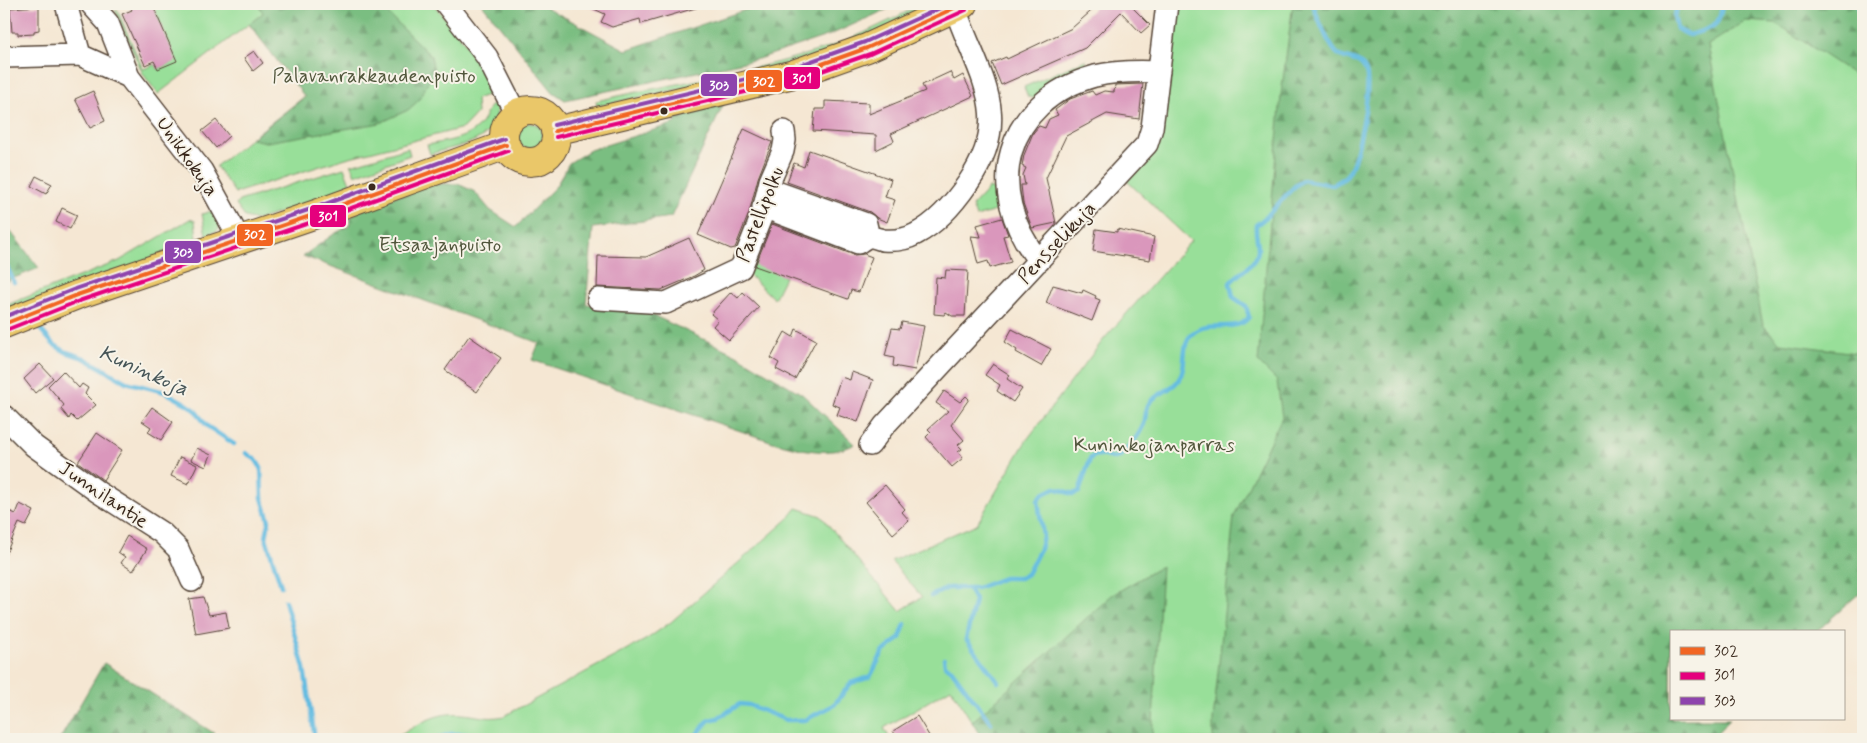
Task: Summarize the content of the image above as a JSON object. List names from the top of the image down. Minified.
{"streets":{"street":["Unikkokuja","Pastellipolku","Pensselikuja","Junnilantie"]},"water":["Kuninkoja"],"parks":["Palavanrakkaudenpuisto","Etsaajanpuisto","Kuninkojanparras"],"lines":["transit line 302","transit line 303","transit line 301"],"legend":["302","301","303"]}
